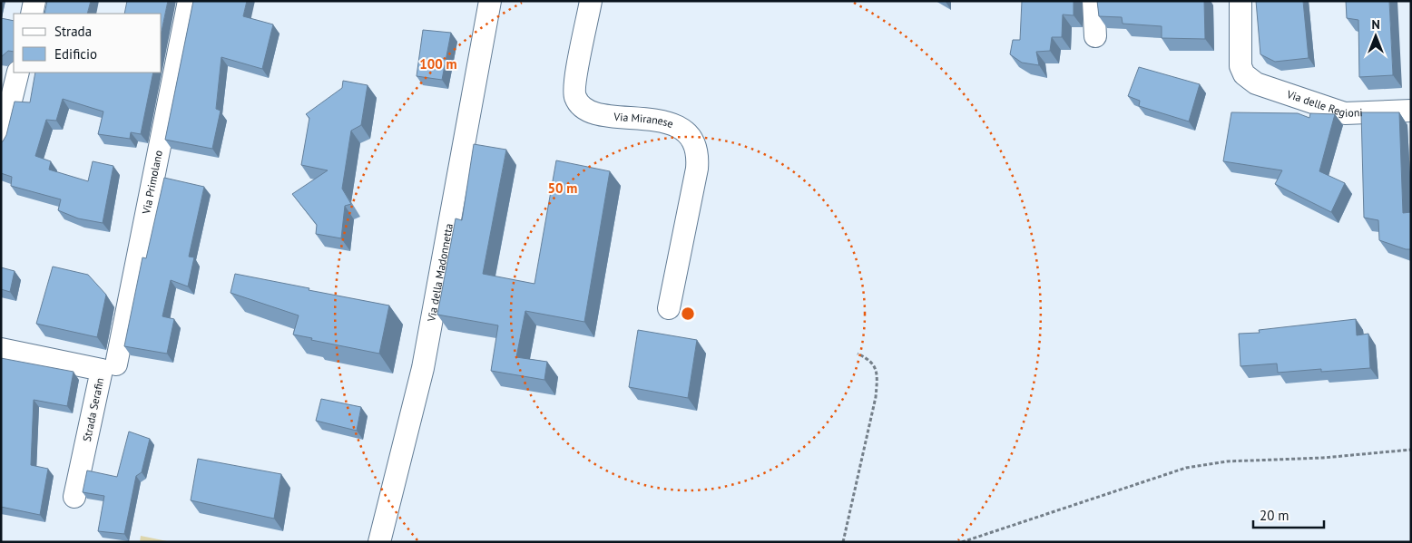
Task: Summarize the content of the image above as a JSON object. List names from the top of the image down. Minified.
{"streets":{"street":["Via delle Regioni","Via Miranese","Via Primolano","Via della Madonnetta","Strada Serafin"]},"legend":["Strada","Edificio"],"scale_bar":"20 m","north":"top","rings":["100 m","50 m"]}
